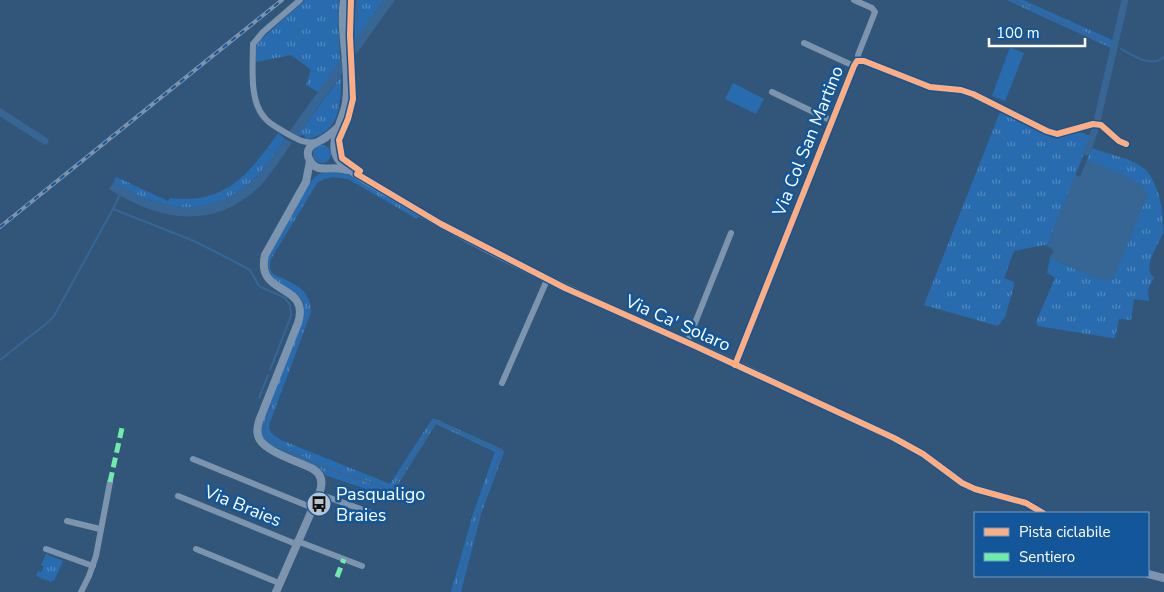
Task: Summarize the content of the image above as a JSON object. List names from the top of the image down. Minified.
{"streets":{"street":["Via Col San Martino","Via Ca' Solaro","Via Braies"]},"crossings":[["Via Col San Martino","Via Ca' Solaro"]],"places":{"bus stop":["Pasqualigo Braies"]},"legend":["Pista ciclabile","Sentiero"],"scale_bar":"100 m"}
